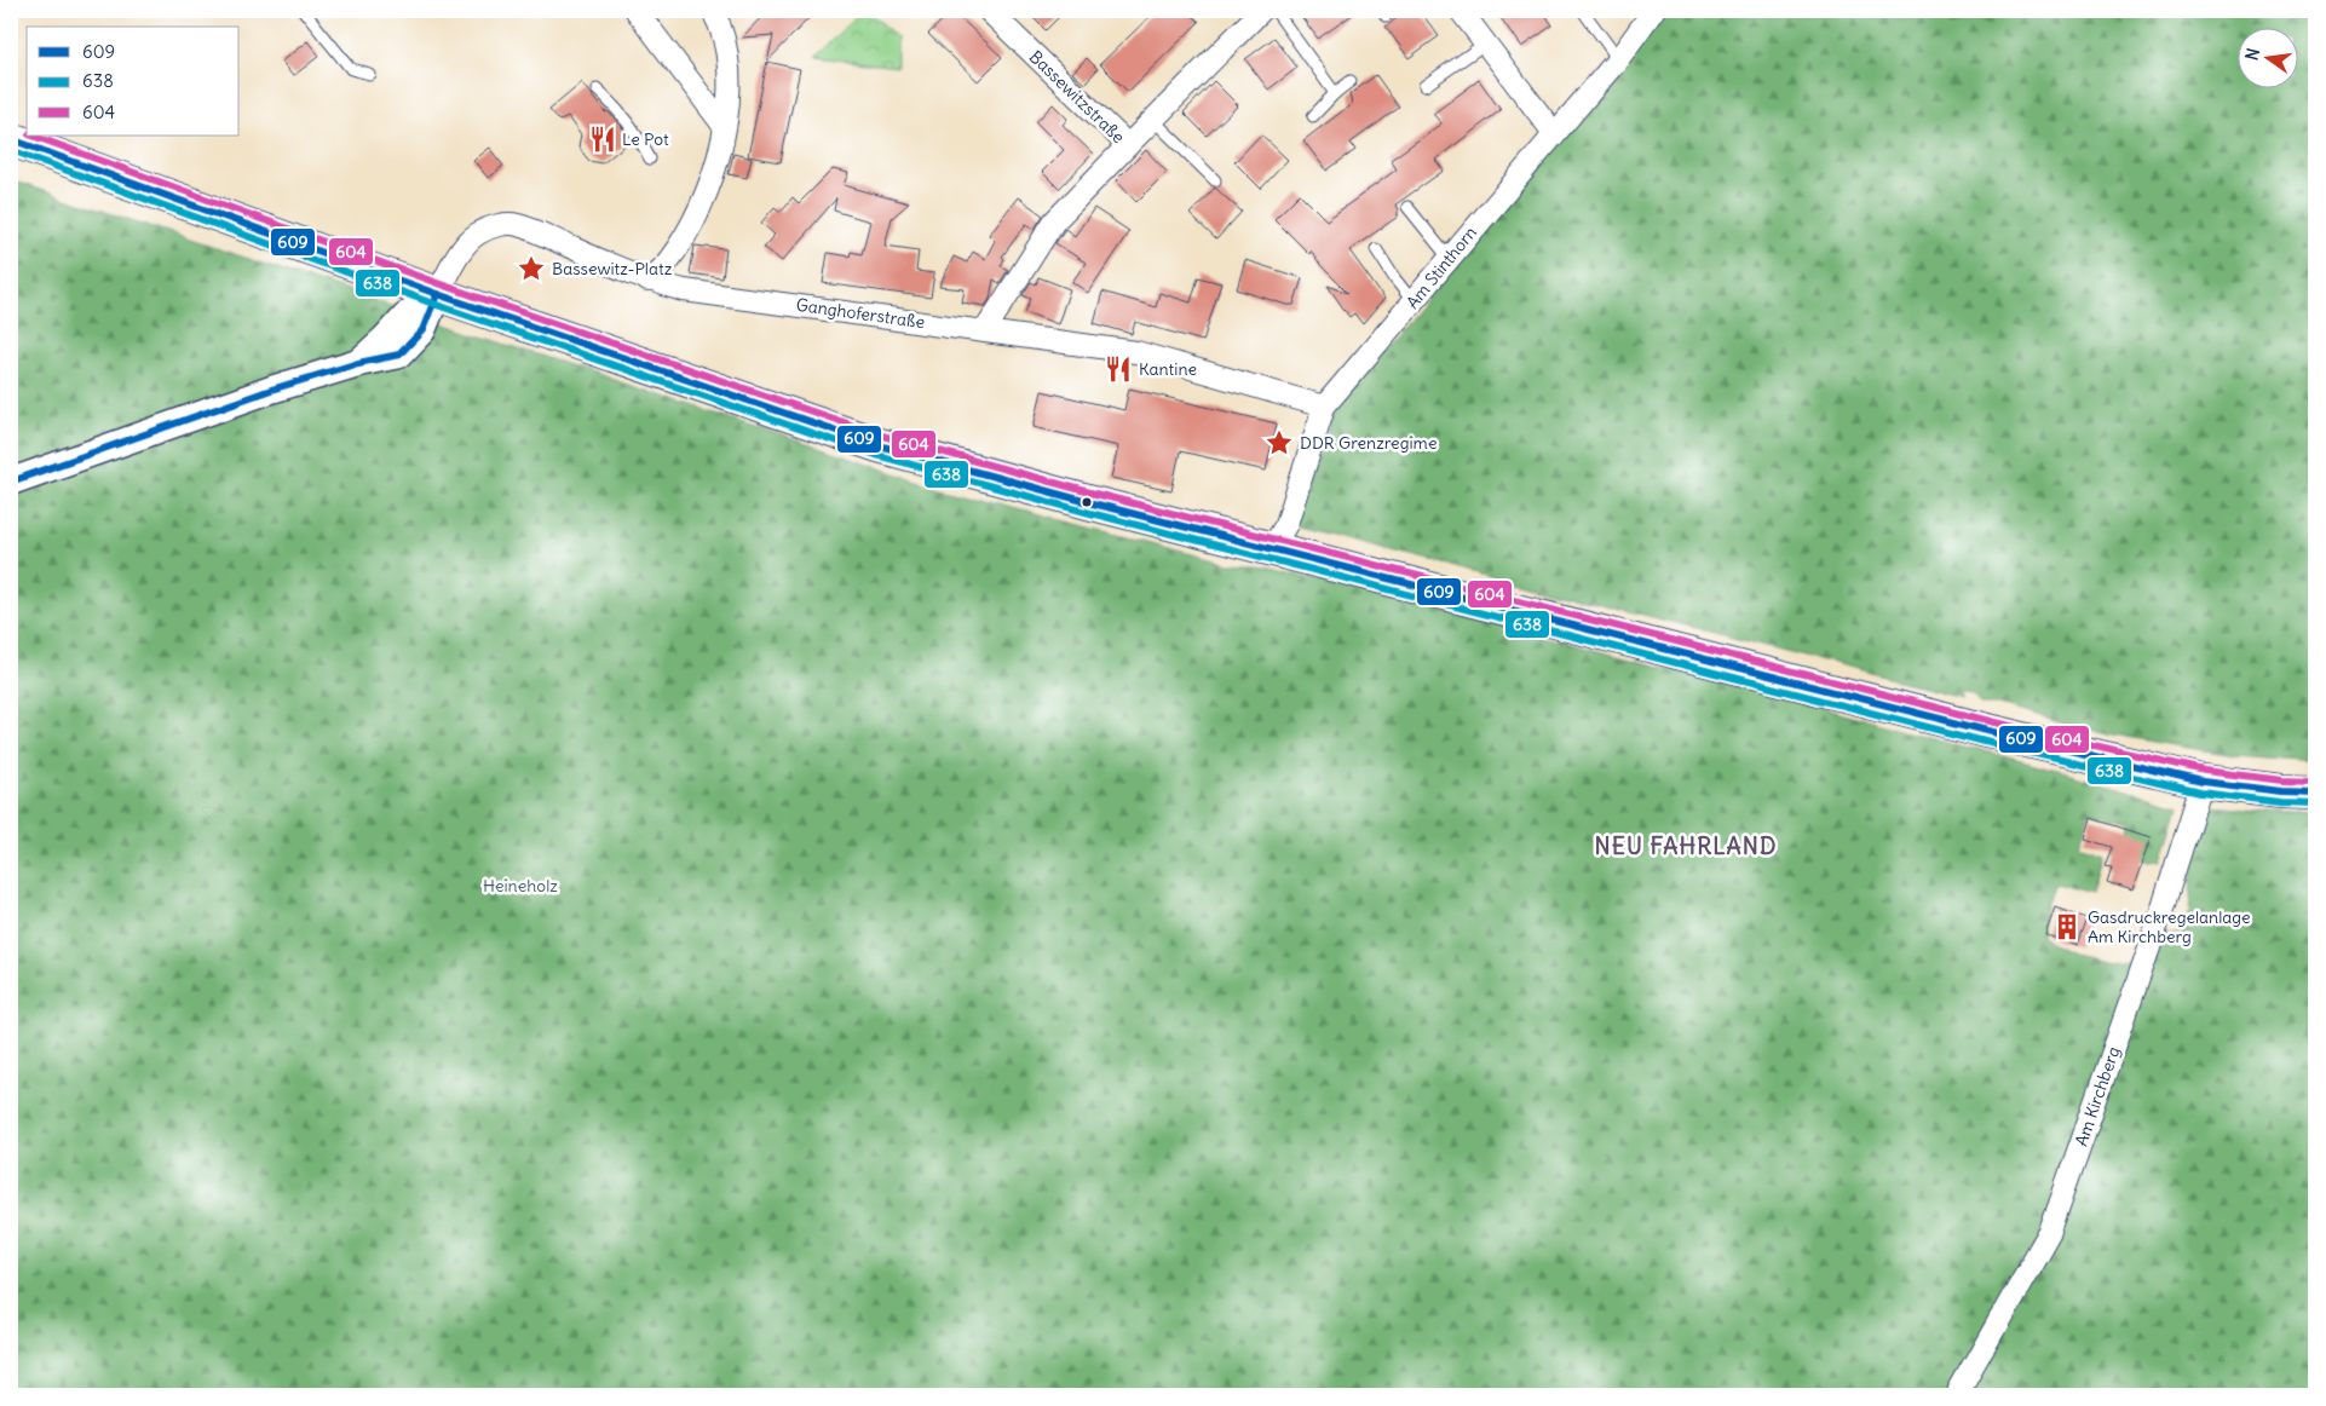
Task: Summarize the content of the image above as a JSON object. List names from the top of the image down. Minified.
{"streets":{"street":["Bassewitzstraße","Am Stinthorn","Ganghoferstraße","Am Kirchberg"]},"crossings":[["Bassewitzstraße","Ganghoferstraße"],["Am Stinthorn","Ganghoferstraße"]],"districts":["NEU FAHRLAND"],"parks":["Heineholz"],"places":{"restaurant":["Le Pot","Kantine"],"place":["Bassewitz-Platz","DDR Grenzregime"],"building":["Gasdruckregelanlage Am Kirchberg"]},"lines":["transit line 604","transit line 609","transit line 638"],"legend":["609","638","604"],"north":"left"}
